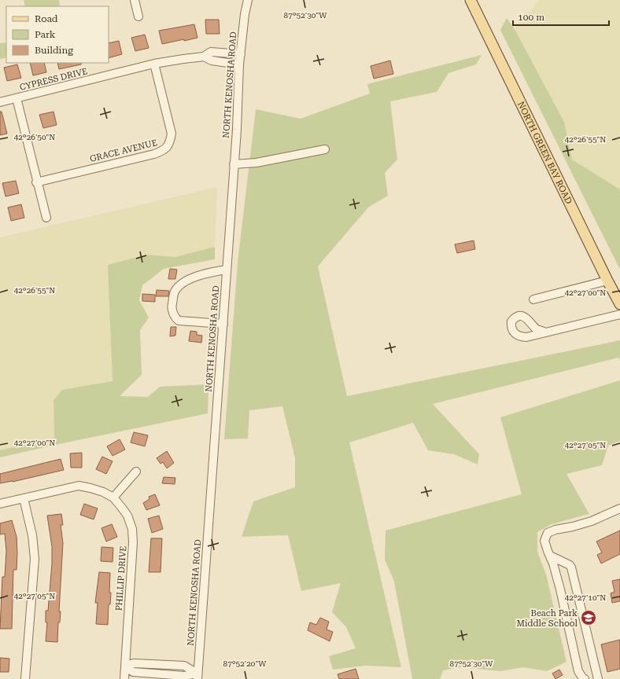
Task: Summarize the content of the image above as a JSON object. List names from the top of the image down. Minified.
{"streets":{"main road":["NORTH GREEN BAY ROAD"],"street":["CYPRESS DRIVE","NORTH KENOSHA ROAD","GRACE AVENUE","PHILLIP DRIVE"]},"crossings":[["CYPRESS DRIVE","NORTH KENOSHA ROAD"],["CYPRESS DRIVE","GRACE AVENUE"]],"places":{"school or university":["Beach Park Middle School"]},"legend":["Road","Park","Building"],"scale_bar":"100 m","coordinates":["87°52'30\"W","42°26'50\"N","42°26'55\"N","42°27'00\"N","42°27'05\"N","42°27'10\"N","87°52'20\"W"]}
